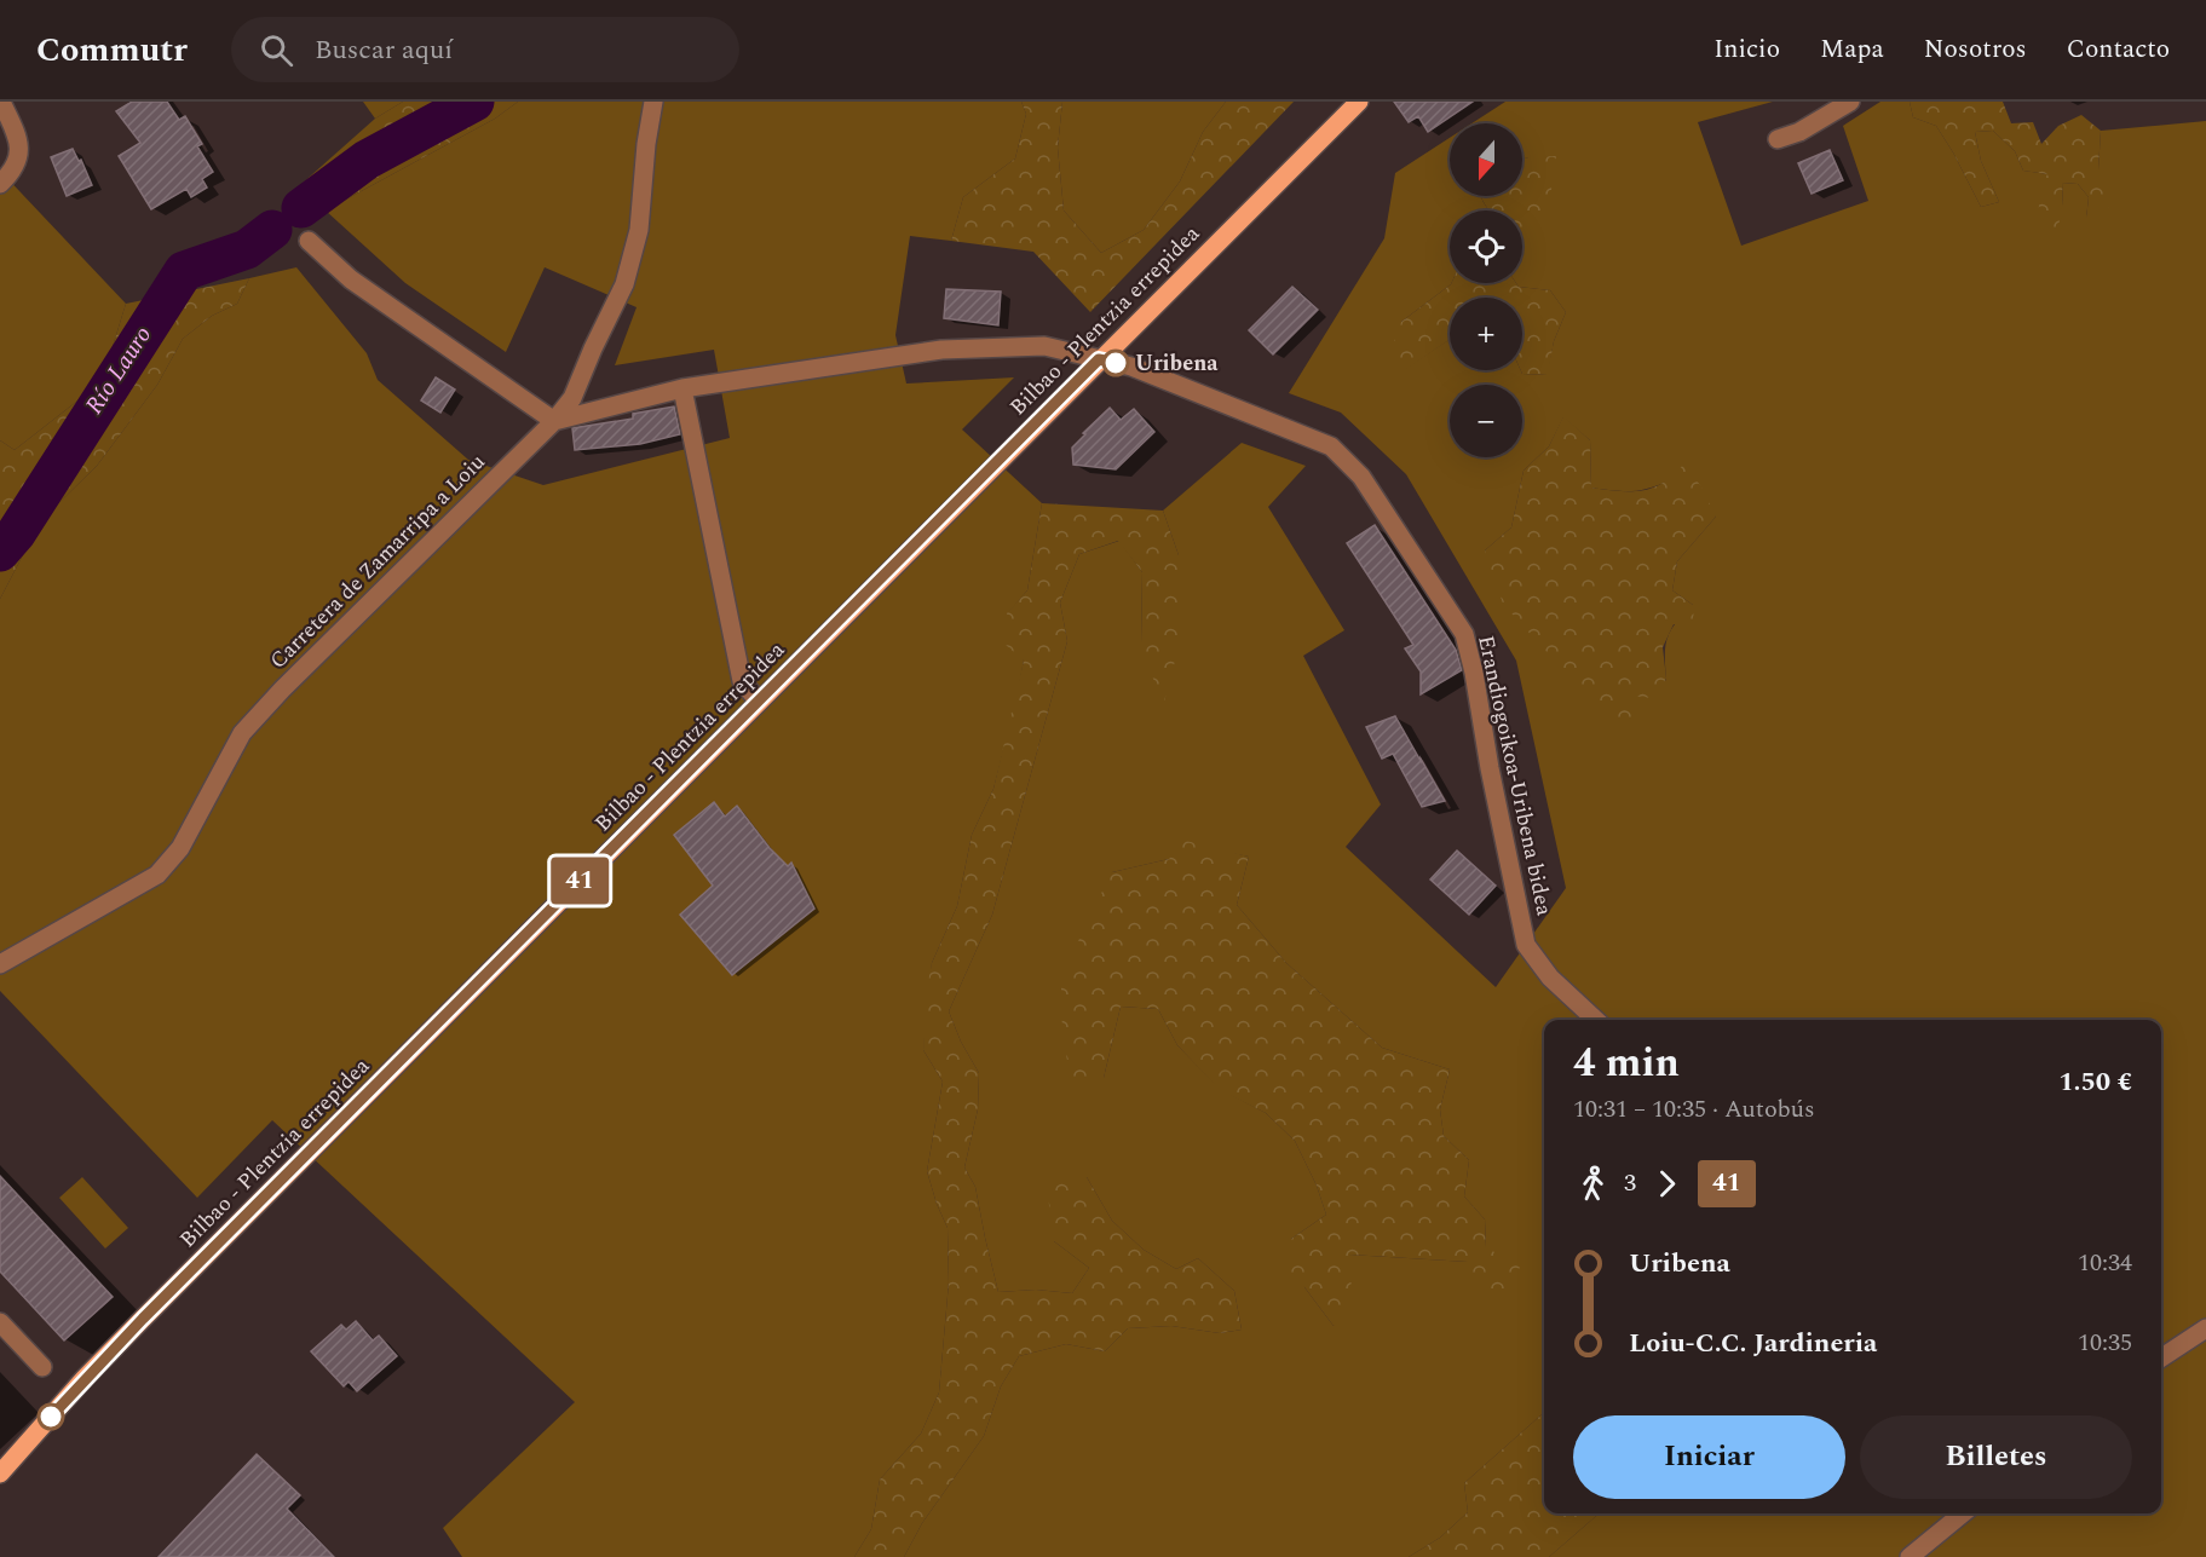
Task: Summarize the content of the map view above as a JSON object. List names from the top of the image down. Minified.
{"streets":{"main road":["Bilbao - Plentzia errepidea"],"street":["Carretera de Zamarripa a Loiu","Erandiogoikoa-Uribena bidea"]},"crossings":[["Bilbao - Plentzia errepidea","Erandiogoikoa-Uribena bidea"],["Carretera de Zamarripa a Loiu","Erandiogoikoa-Uribena bidea"]],"water":["Río Lauro"],"places":["Uribena"],"lines":["bus line 41"],"north":"bottom","page":{"header":"Commutr","search":"Buscar aquí","nav":["Inicio","Mapa","Nosotros","Contacto"],"on_map":"41","map_buttons":["+","−"],"heading":["4 min","10:31 – 10:35 · Autobús","1.50 €"],"legs":["3","41"],"list":[{"name":"Uribena","value":"10:34"},{"name":"Loiu-C.C. Jardineria","value":"10:35"}],"buttons":["Iniciar","Billetes"]}}
